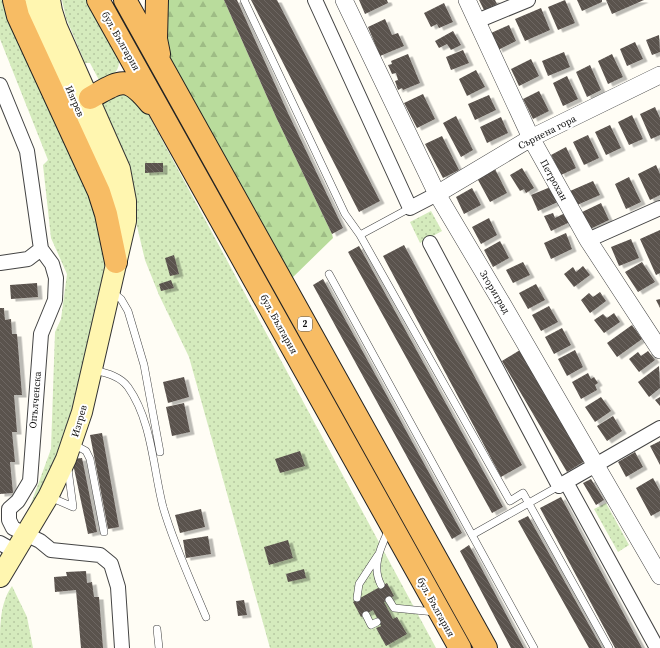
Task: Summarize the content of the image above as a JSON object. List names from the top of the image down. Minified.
{"streets":{"highway":["бул. България","2"],"main road":["Изгрев"],"street":["Сърнена гора","Петрохан","Згориград","Опълченска"]},"crossings":[["Изгрев","Опълченска"],["Сърнена гора","Петрохан"],["Сърнена гора","Згориград"]]}
